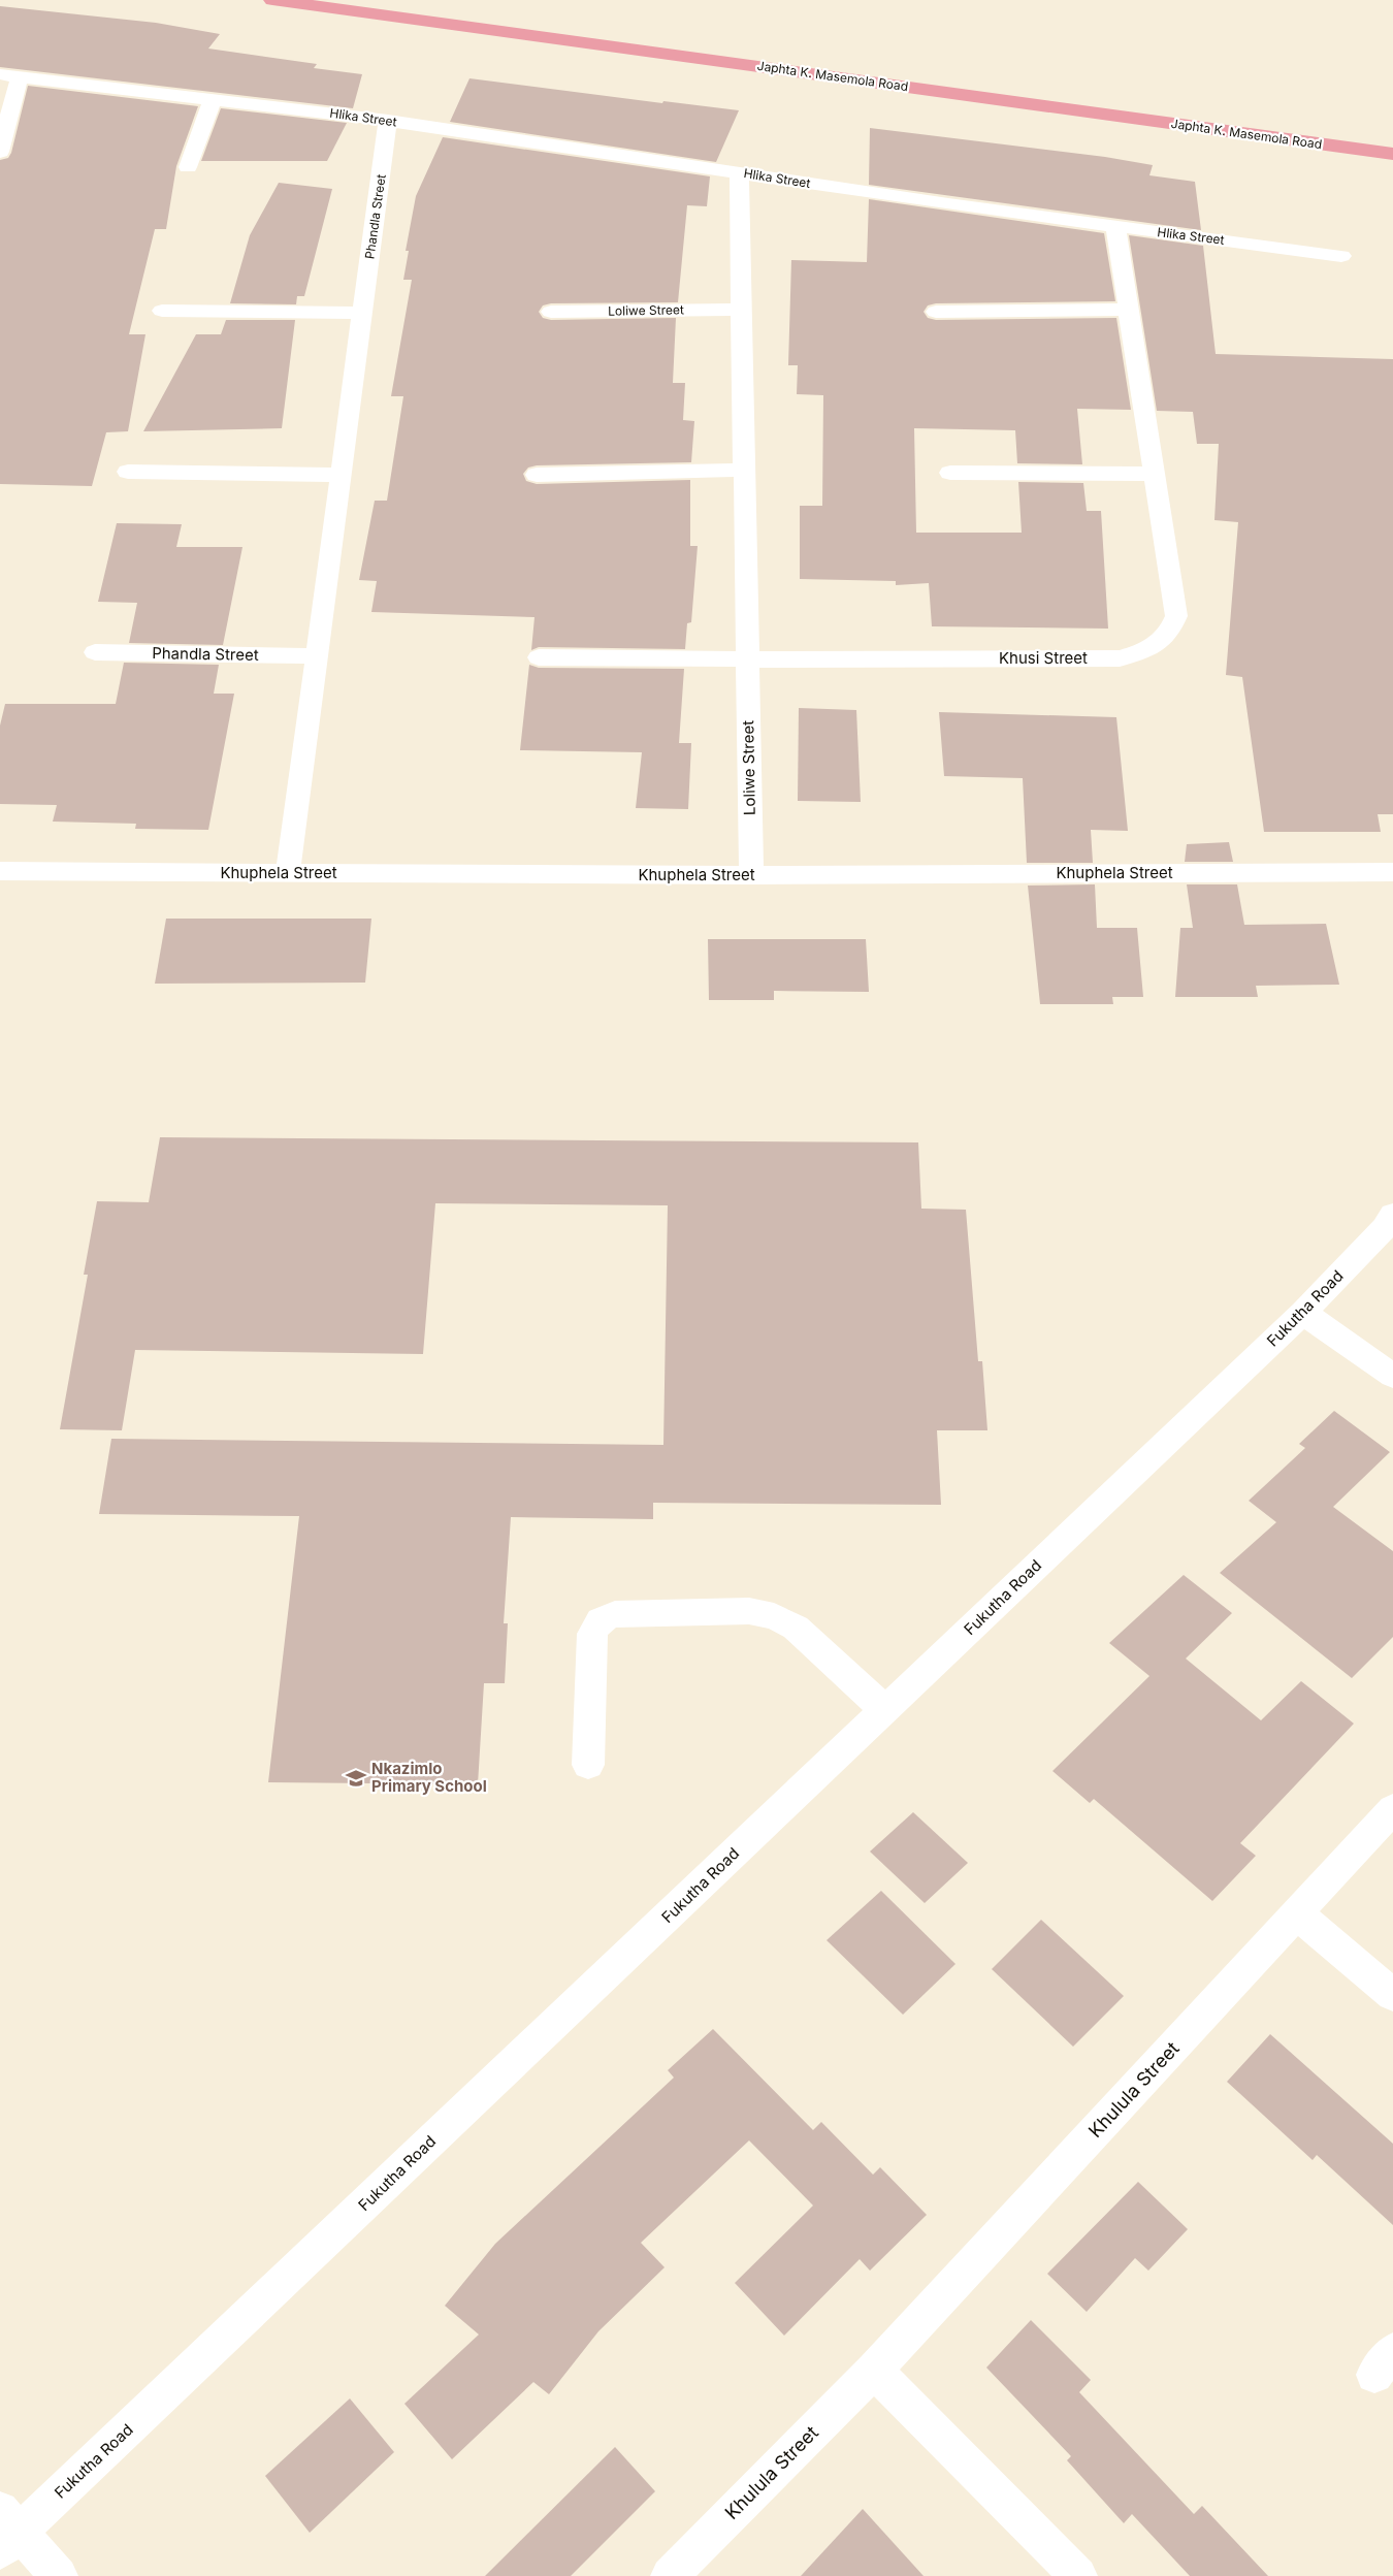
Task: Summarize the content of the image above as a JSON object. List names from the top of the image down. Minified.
{"streets":{"main road":["Japhta K. Masemola Road"],"street":["Hlika Street","Phandla Street","Loliwe Street","Khusi Street","Khuphela Street","Fukutha Road","Khulula Street"]},"crossings":[["Hlika Street","Phandla Street"],["Hlika Street","Loliwe Street"],["Hlika Street","Khusi Street"],["Phandla Street","Khuphela Street"],["Loliwe Street","Khusi Street"],["Loliwe Street","Khuphela Street"]],"places":{"school or university":["Nkazimlo Primary School"]}}
